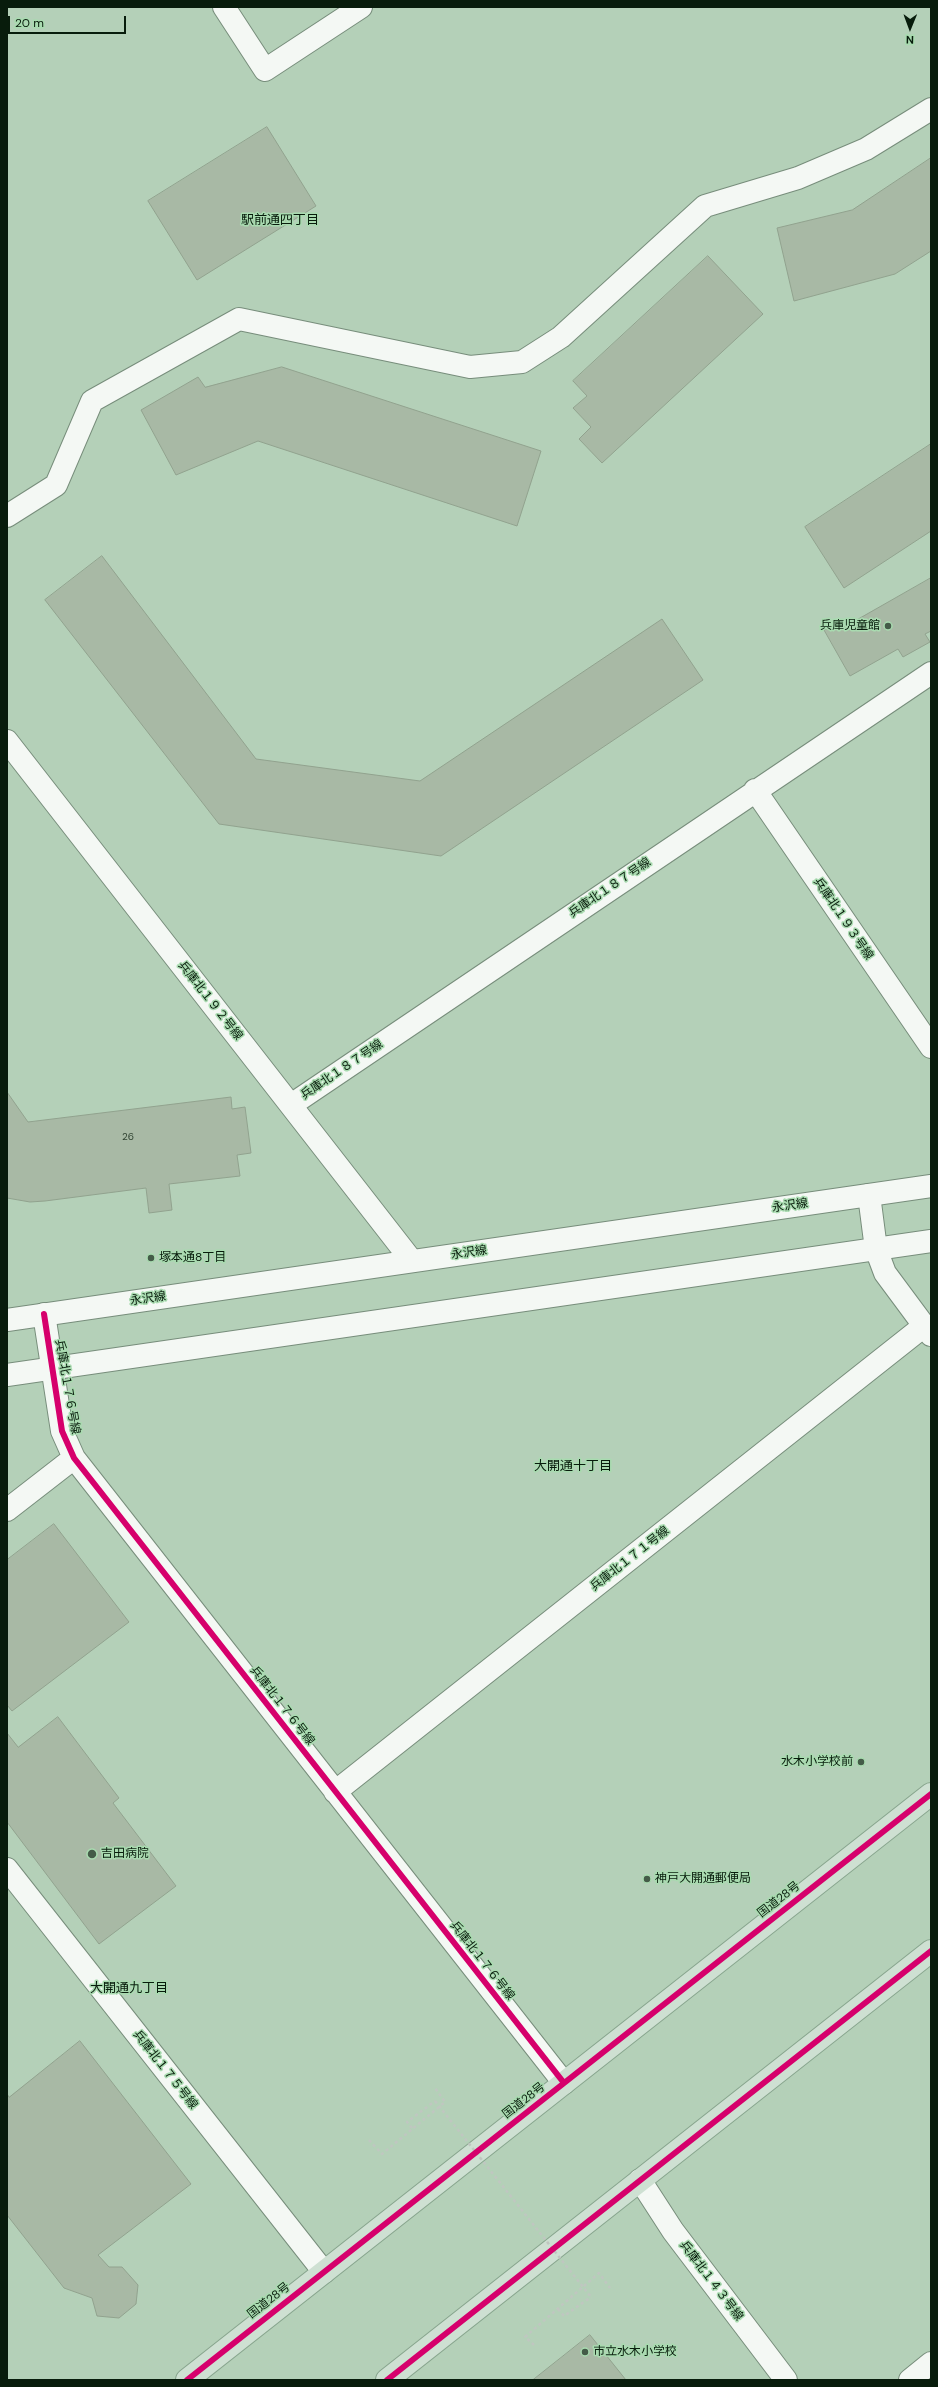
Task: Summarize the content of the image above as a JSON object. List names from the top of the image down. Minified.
{"streets":{"highway":["国道28号"],"street":["兵庫北１８７号線","兵庫北１９３号線","兵庫北１９２号線","永沢線","兵庫北１７６号線","兵庫北１７１号線","兵庫北１７５号線","兵庫北１４３号線"]},"crossings":[["兵庫北１８７号線","兵庫北１９３号線"],["兵庫北１８７号線","兵庫北１９２号線"],["兵庫北１９２号線","永沢線"],["永沢線","兵庫北１７６号線"],["兵庫北１７６号線","兵庫北１７１号線"],["兵庫北１７６号線","国道28号"],["国道28号","兵庫北１７５号線"]],"districts":["駅前通四丁目","大開通十丁目","大開通九丁目"],"places":["兵庫児童館","塚本通8丁目","水木小学校前","吉田病院","神戸大開通郵便局","市立水木小学校"],"house_numbers":["26"],"scale_bar":"20 m","north":"bottom"}
